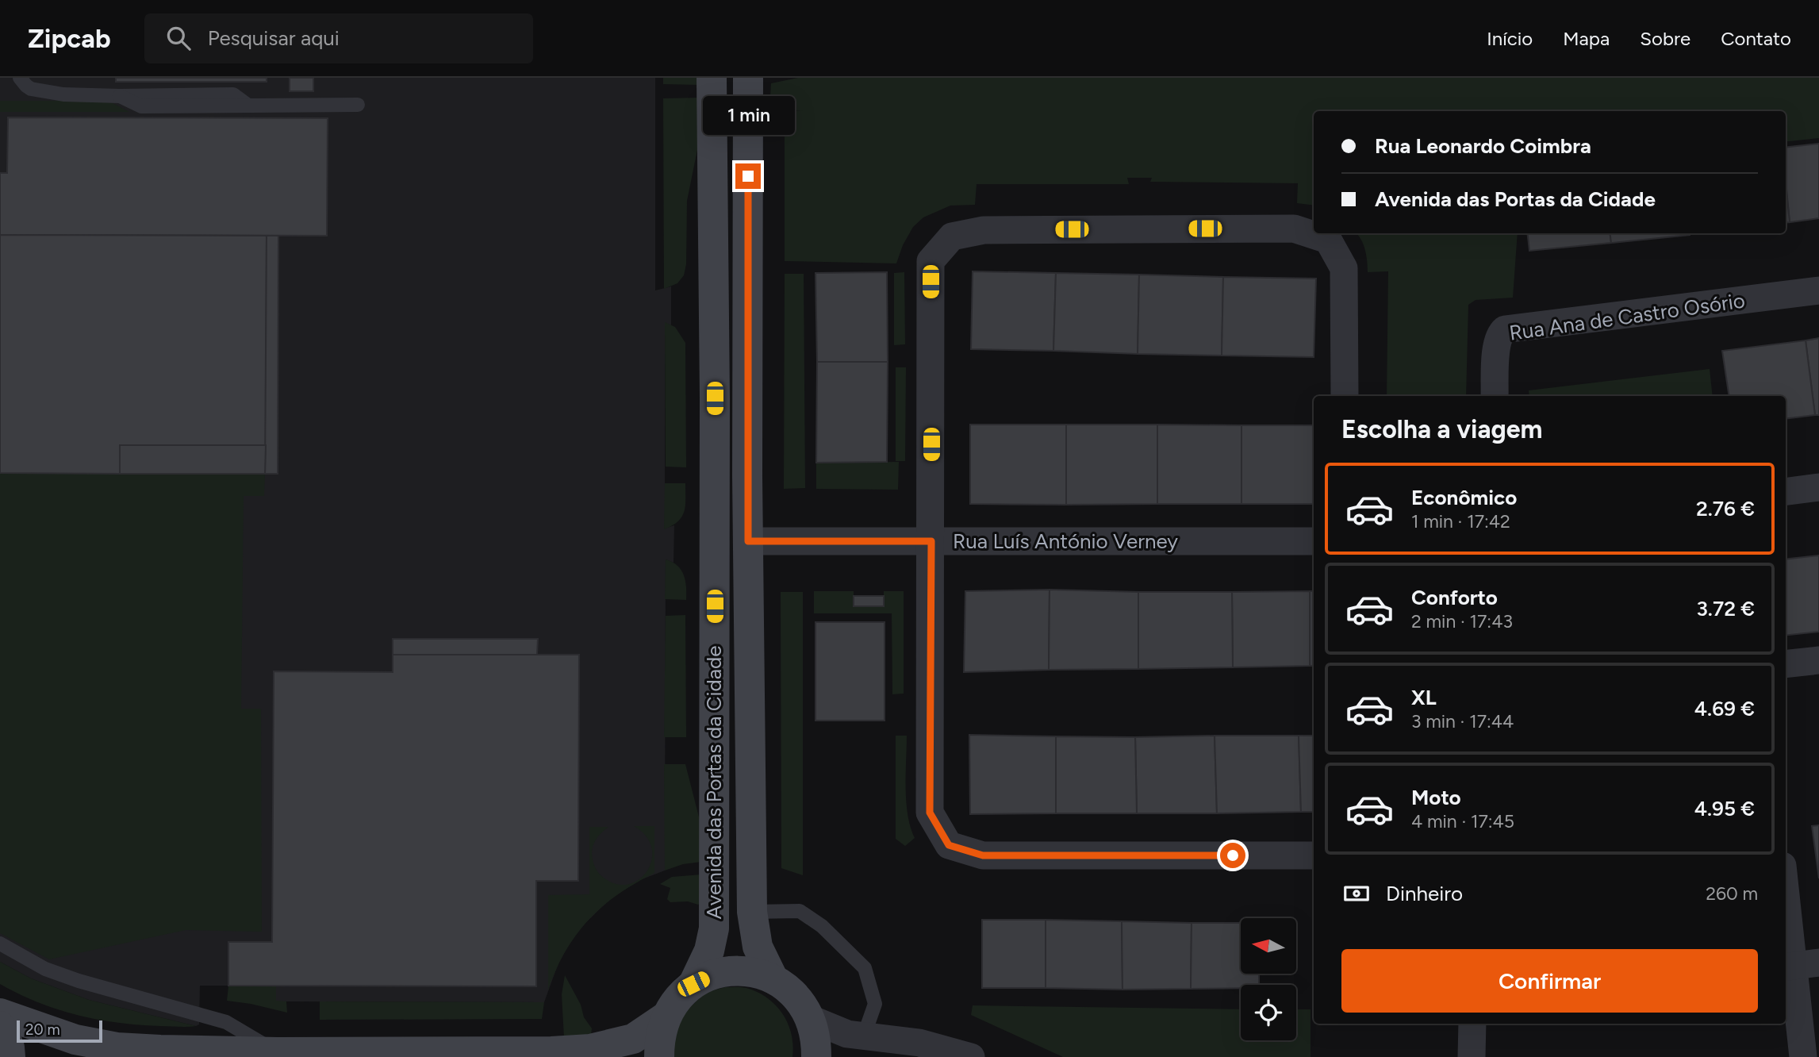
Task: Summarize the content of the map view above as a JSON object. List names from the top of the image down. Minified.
{"streets":{"street":["Rua Ana de Castro Osório","Rua Luís António Verney","Avenida das Portas da Cidade"]},"crossings":[["Rua Luís António Verney","Avenida das Portas da Cidade"]],"scale_bar":"20 m","north":"left","page":{"header":"Zipcab","search":"Pesquisar aqui","nav":["Início","Mapa","Sobre","Contato"],"bubble":"1 min","banner":["Rua Leonardo Coimbra","Avenida das Portas da Cidade"],"heading":"Escolha a viagem","list":[{"name":"Econômico","note":"1 min · 17:42","value":"2.76 €"},{"name":"Conforto","note":"2 min · 17:43","value":"3.72 €"},{"name":"XL","note":"3 min · 17:44","value":"4.69 €"},{"name":"Moto","note":"4 min · 17:45","value":"4.95 €"}],"pay":["Dinheiro","260 m"],"buttons":"Confirmar","scale":"20 m"}}
